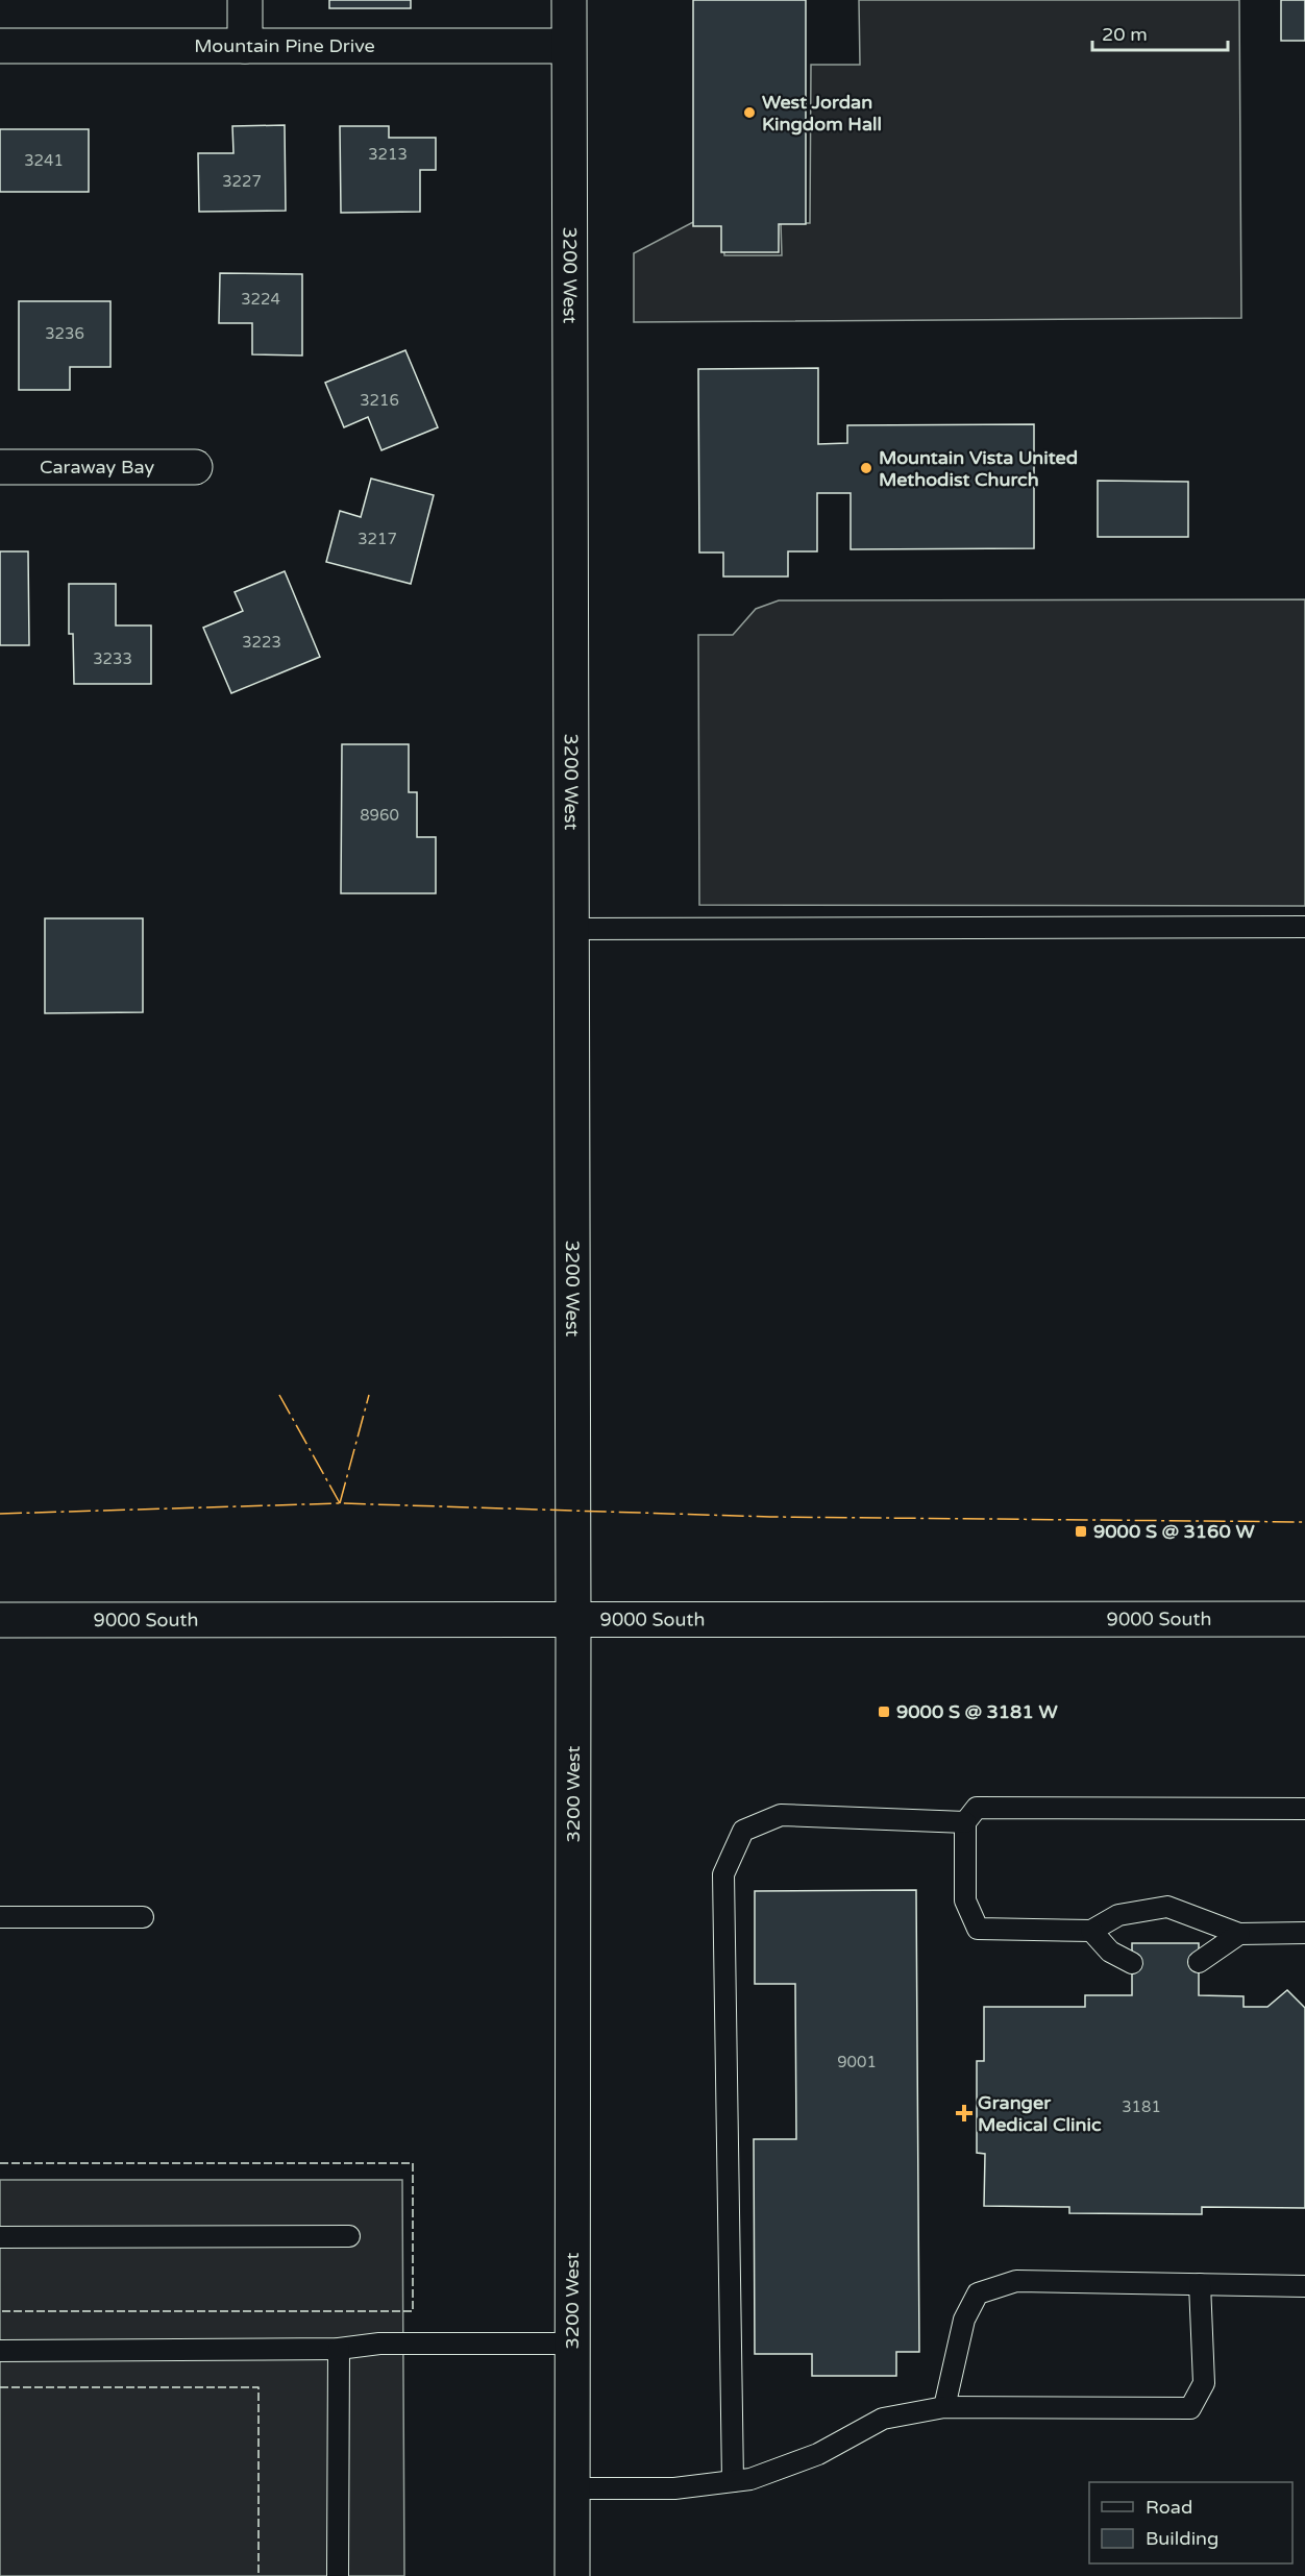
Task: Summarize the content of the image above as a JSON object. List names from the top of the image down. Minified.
{"streets":{"street":["Mountain Pine Drive","3200 West","Caraway Bay","9000 South"]},"crossings":[["Mountain Pine Drive","3200 West"],["3200 West","9000 South"]],"places":{"other":["West Jordan Kingdom Hall","Mountain Vista United Methodist Church"],"transit":["9000 S @ 3160 W","9000 S @ 3181 W"],"health":["Granger Medical Clinic"]},"house_numbers":["3213","3241","3227","3224","3236","3216","3217","3223","3233","8960","9001","3181"],"legend":["Road","Building"],"scale_bar":"20 m"}
